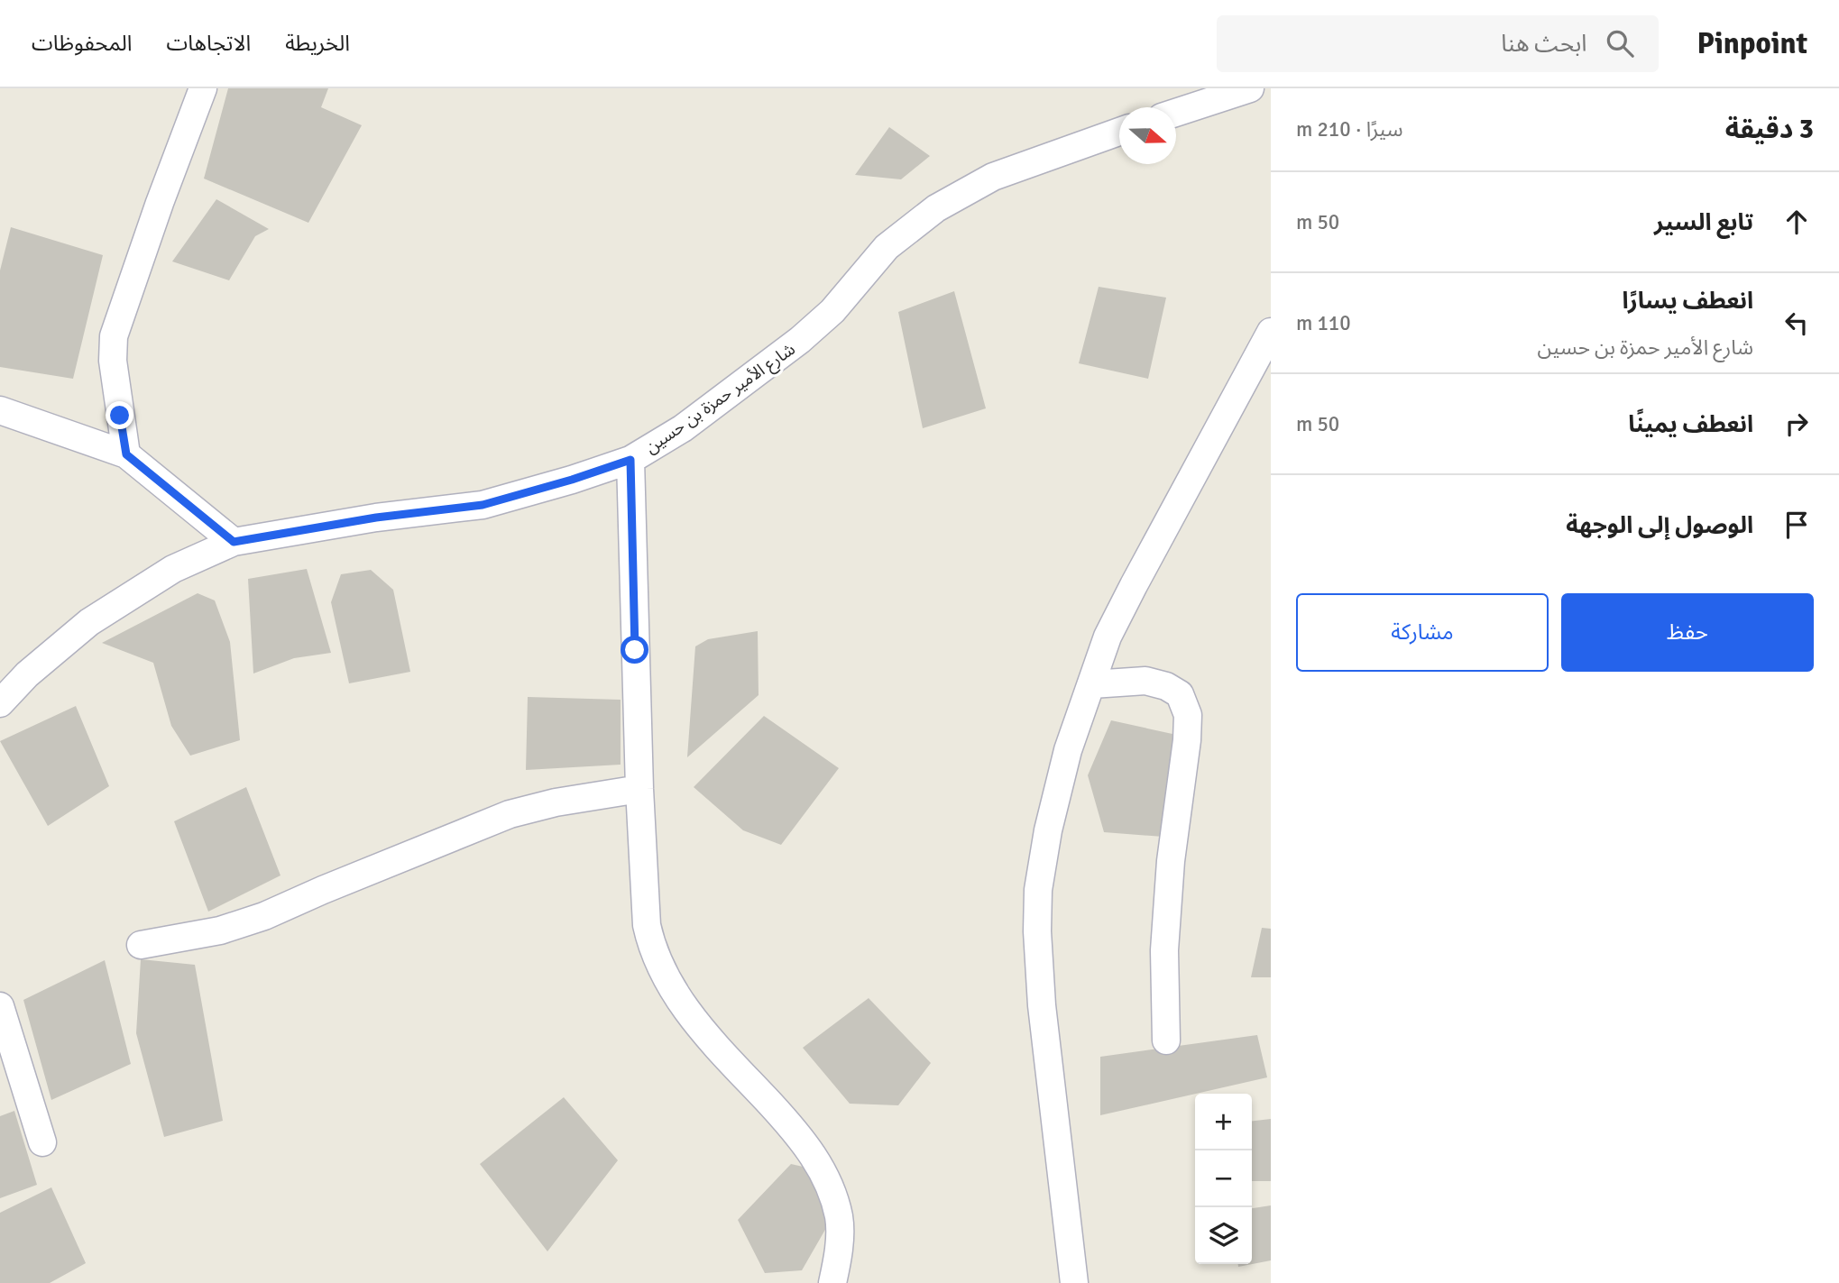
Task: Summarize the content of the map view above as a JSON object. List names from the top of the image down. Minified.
{"streets":{"street":["شارع الأمير حمزة بن حسين"]},"north":"right","page":{"header":"Pinpoint","search":"ابحث هنا","nav":["الخريطة","الاتجاهات","المحفوظات"],"heading":["3 دقيقة","سيرًا · 210 m"],"list":[["تابع السير","50 m"],["انعطف يسارًا","شارع الأمير حمزة بن حسين","110 m"],["انعطف يمينًا","50 m"],"الوصول إلى الوجهة"],"buttons":["حفظ","مشاركة"],"map_buttons":["+","−"]}}
